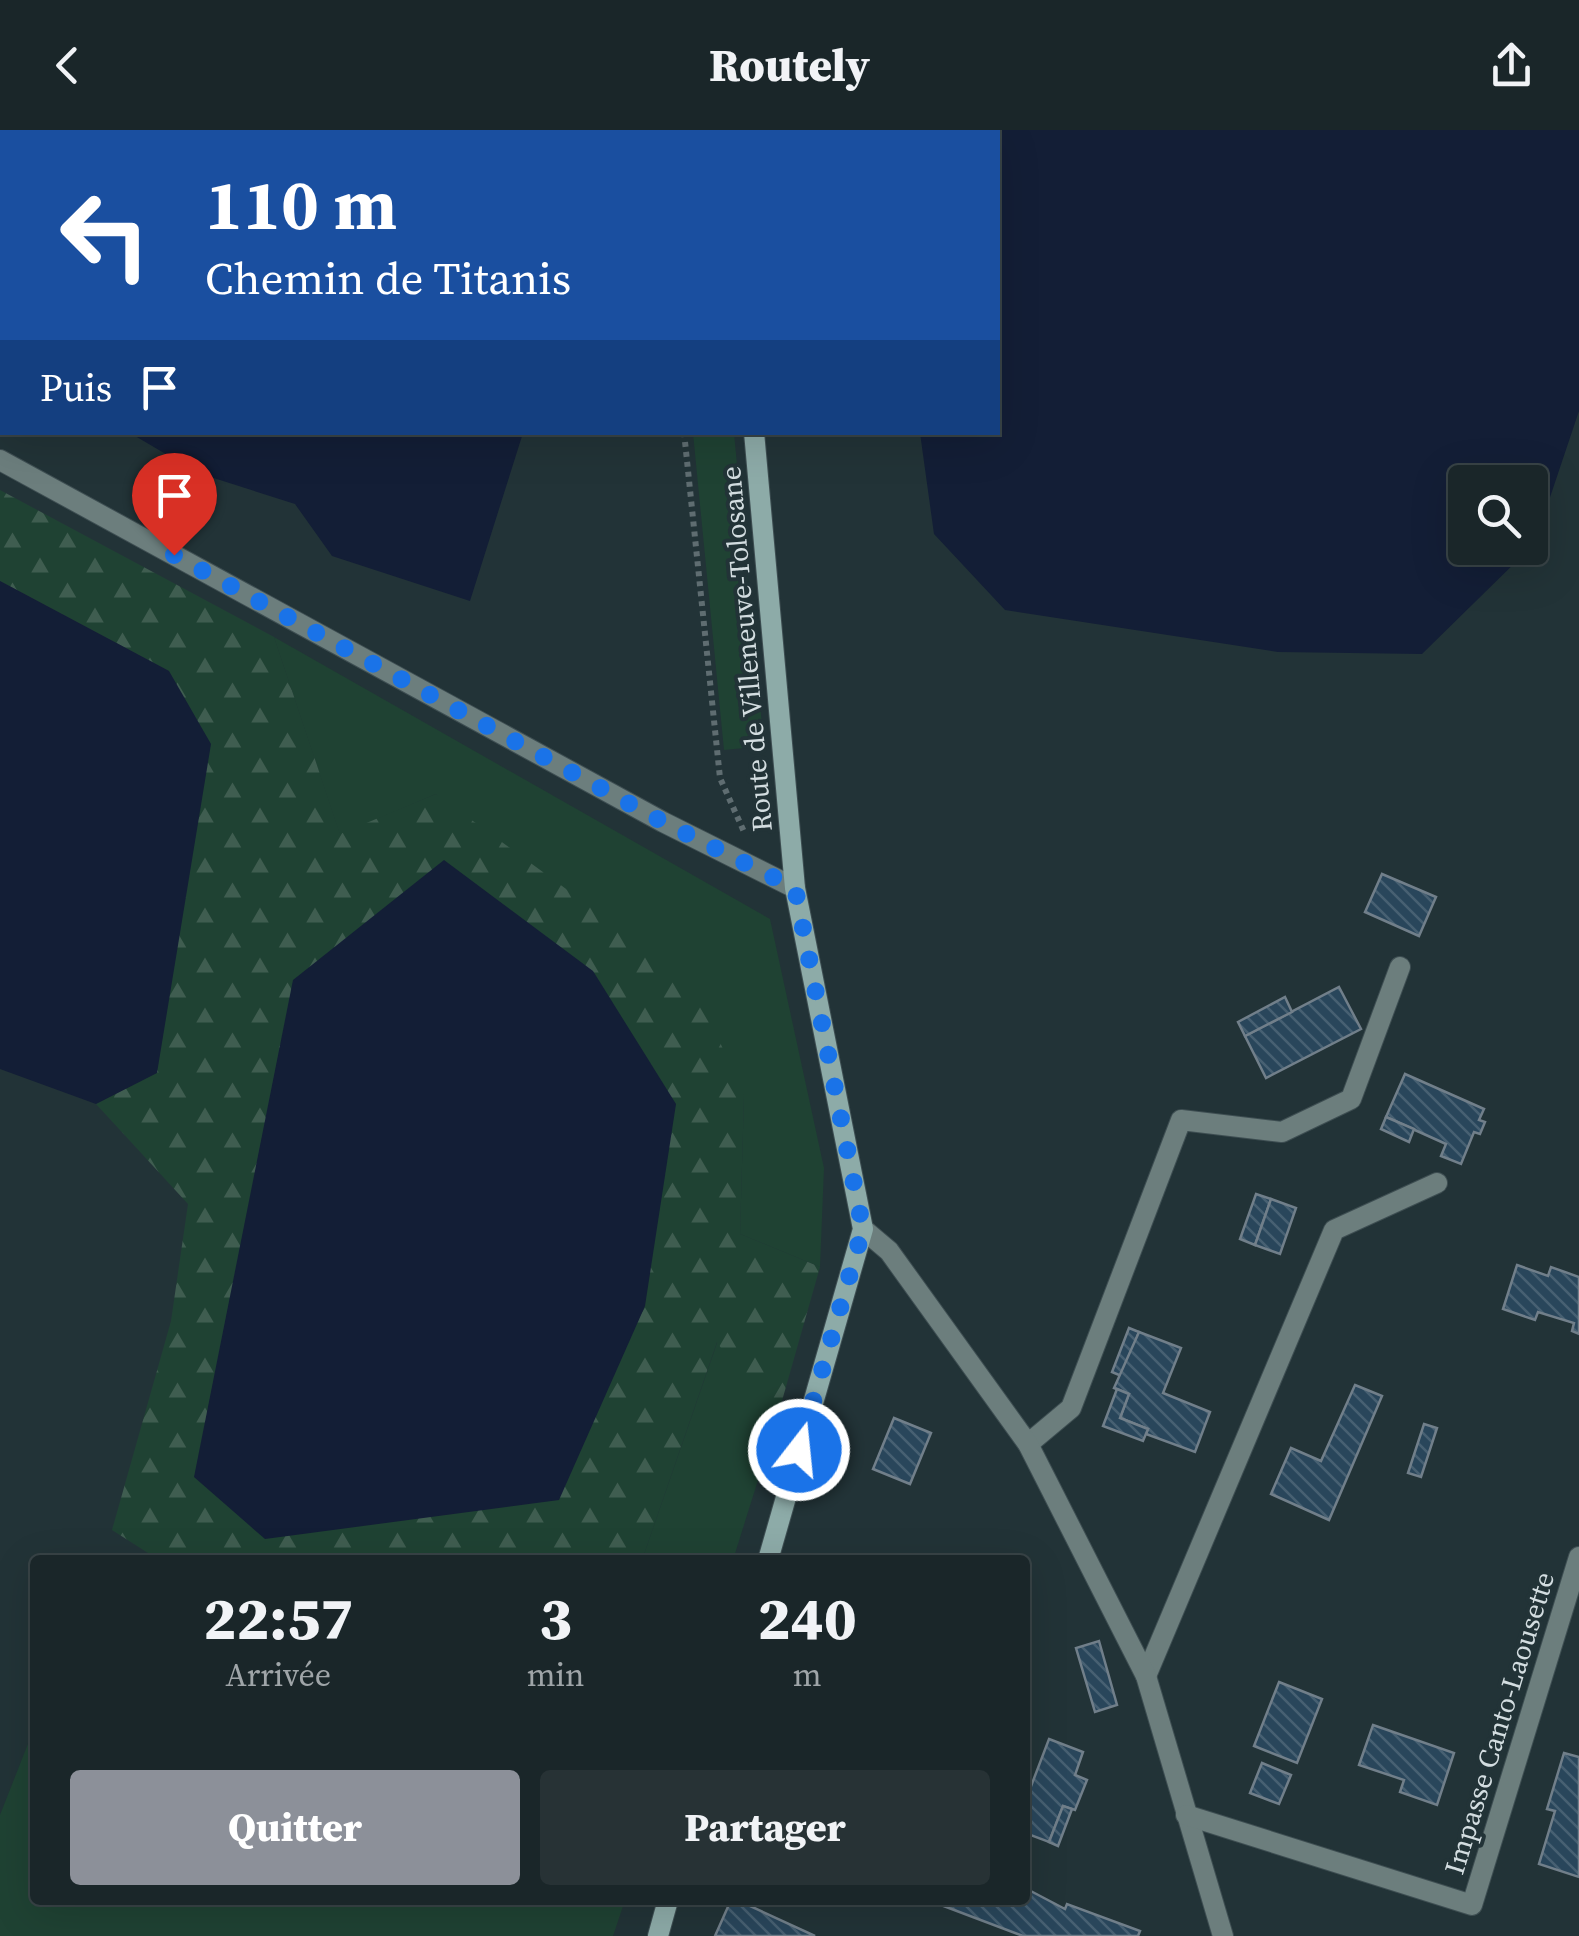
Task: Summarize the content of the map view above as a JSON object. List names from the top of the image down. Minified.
{"streets":{"street":["Route de Villeneuve-Tolosane","Impasse Canto-Laousette"]},"page":{"header":"Routely","turn":["110 m","Chemin de Titanis"],"then":"Puis","eta":["22:57","Arrivée","3","min","240","m"],"buttons":["Quitter","Partager"]}}
